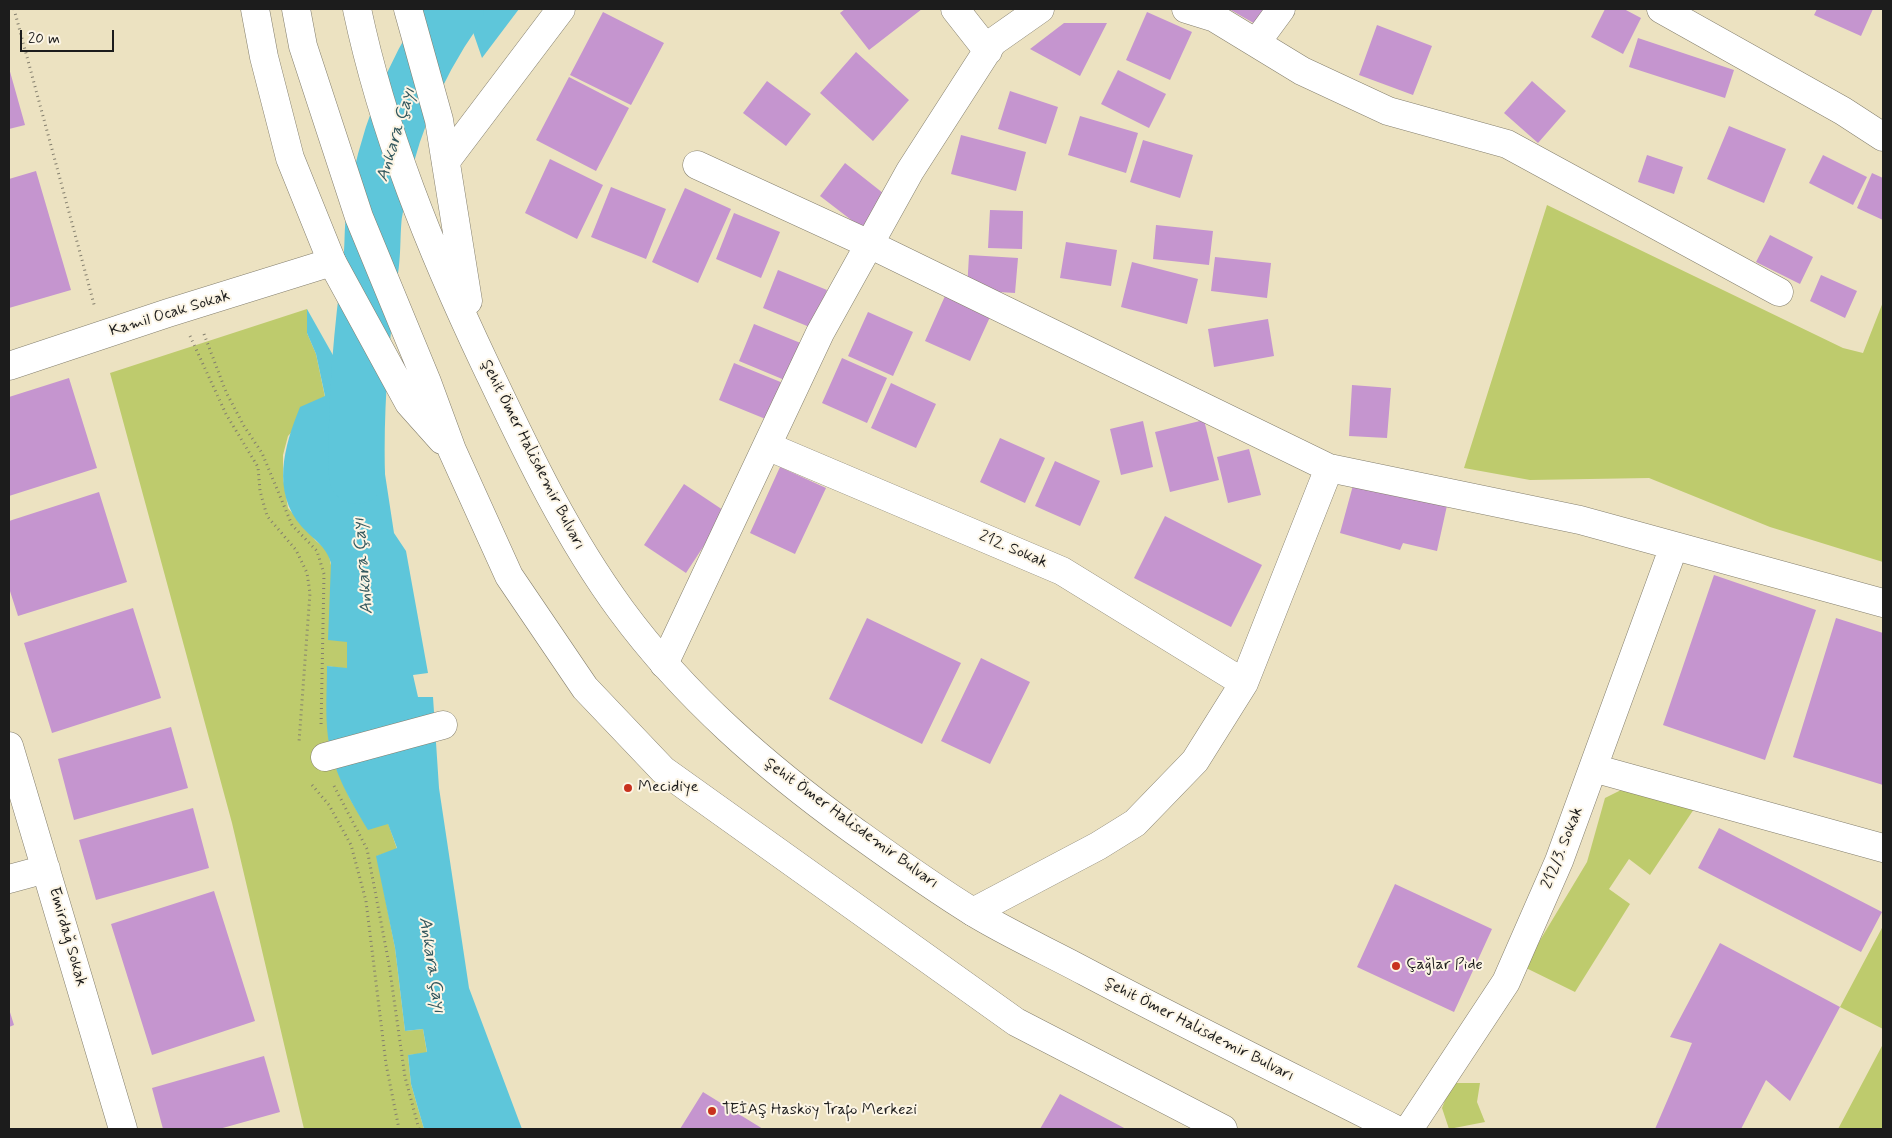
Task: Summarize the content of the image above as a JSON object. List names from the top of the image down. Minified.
{"streets":{"main road":["Kamil Ocak Sokak","Şehit Ömer Halisdemir Bulvarı","212. Sokak","212/3. Sokak","Emirdağ Sokak"]},"water":["Ankara Çayı"],"places":["Mecidiye","Çağlar Pide","TEİAŞ Hasköy Trafo Merkezi"],"scale_bar":"20 m"}
